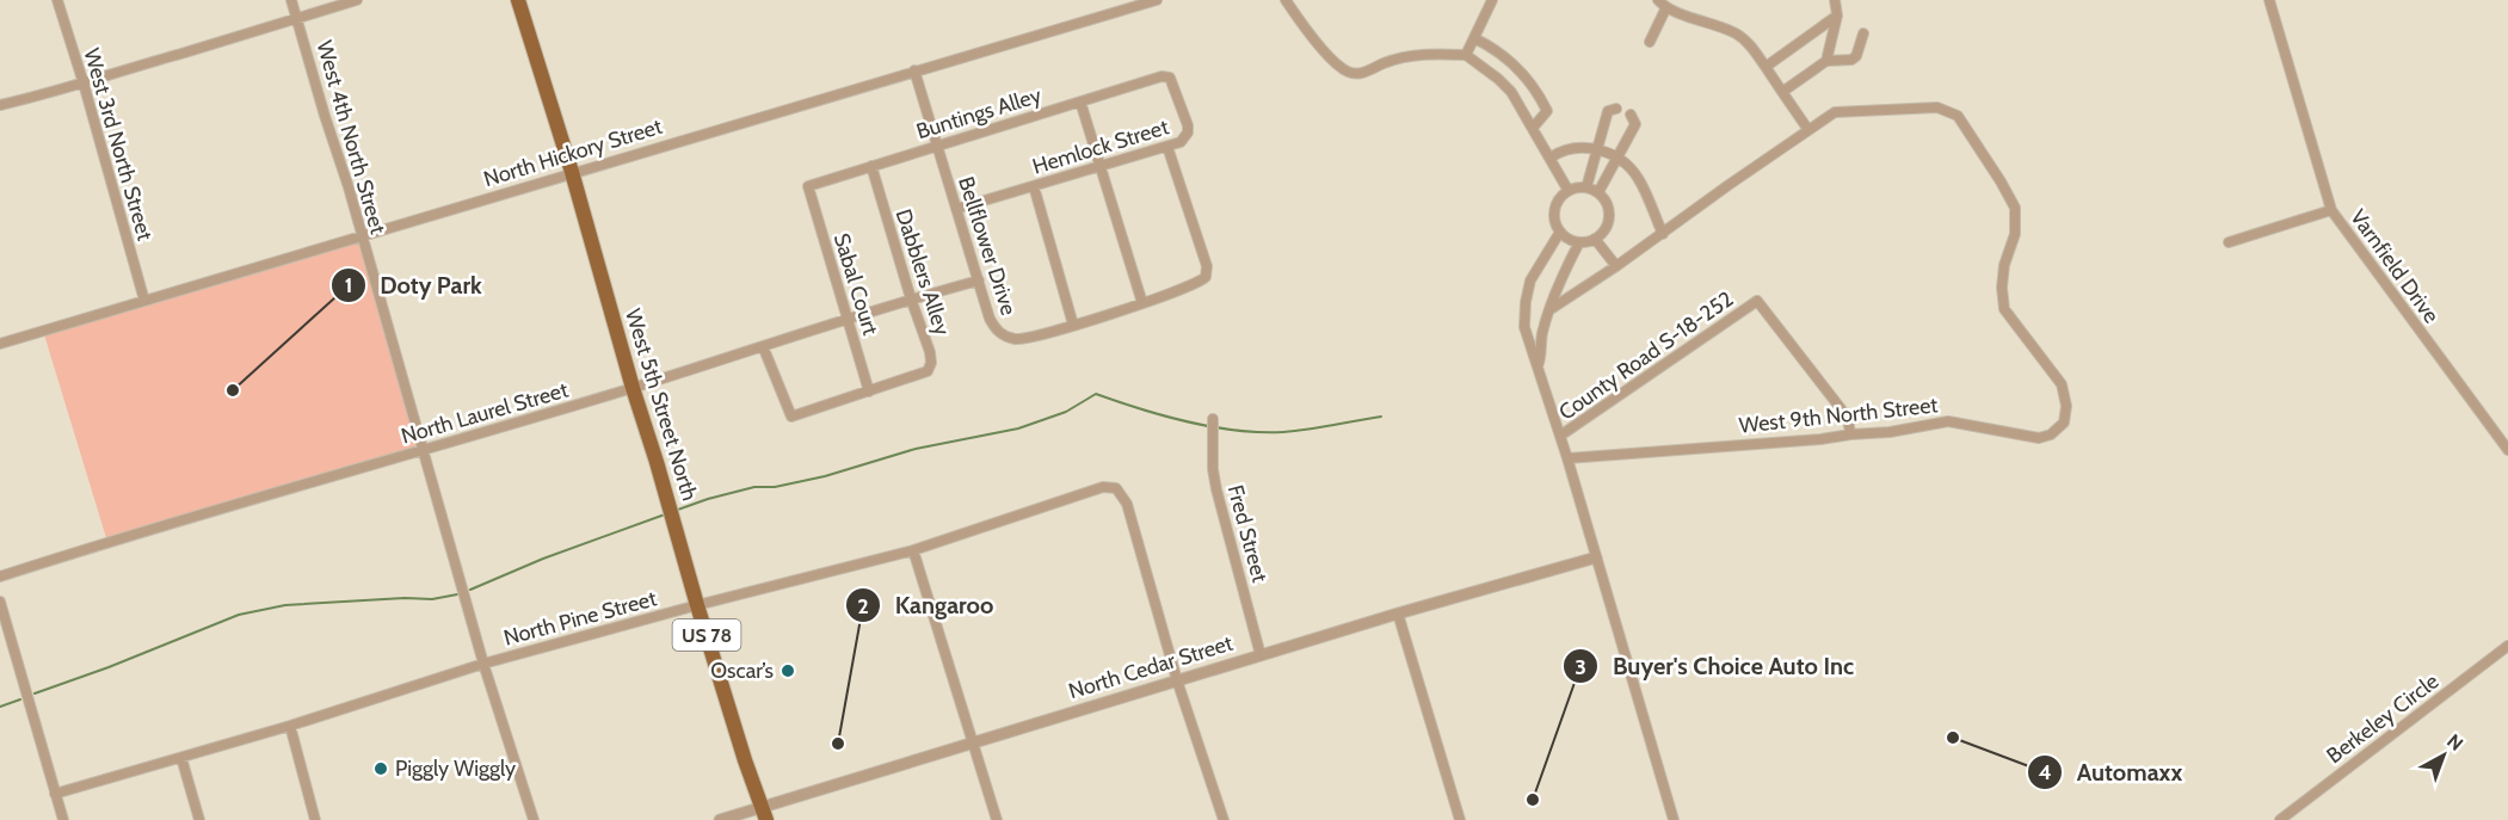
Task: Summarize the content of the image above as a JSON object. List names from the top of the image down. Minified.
{"streets":{"main road":["West 5th Street North","US 78"],"street":["Buntings Alley","West 4th North Street","West 3rd North Street","Hemlock Street","North Hickory Street","Bellflower Drive","Varnfield Drive","Dabblers Alley","Sabal Court","County Road S-18-252","North Laurel Street","West 9th North Street","Fred Street","North Pine Street","North Cedar Street","Berkeley Circle"]},"crossings":[["Buntings Alley","Hemlock Street"],["Buntings Alley","Bellflower Drive"],["Buntings Alley","Dabblers Alley"],["Buntings Alley","Sabal Court"],["West 4th North Street","North Hickory Street"],["West 4th North Street","North Laurel Street"],["West 4th North Street","North Pine Street"],["West 3rd North Street","North Hickory Street"],["Hemlock Street","Bellflower Drive"],["North Hickory Street","Bellflower Drive"],["North Hickory Street","West 5th Street North"],["Bellflower Drive","North Laurel Street"],["Dabblers Alley","Sabal Court"],["Dabblers Alley","North Laurel Street"],["Sabal Court","North Laurel Street"],["County Road S-18-252","West 9th North Street"],["West 5th Street North","North Laurel Street"],["West 5th Street North","North Pine Street"],["West 5th Street North","North Cedar Street"],["Fred Street","North Cedar Street"],["North Pine Street","North Cedar Street"]],"places":["Doty Park","Oscar’s","Automaxx","Kangaroo","Piggly Wiggly","Buyer's Choice Auto Inc"],"north":"top right"}
